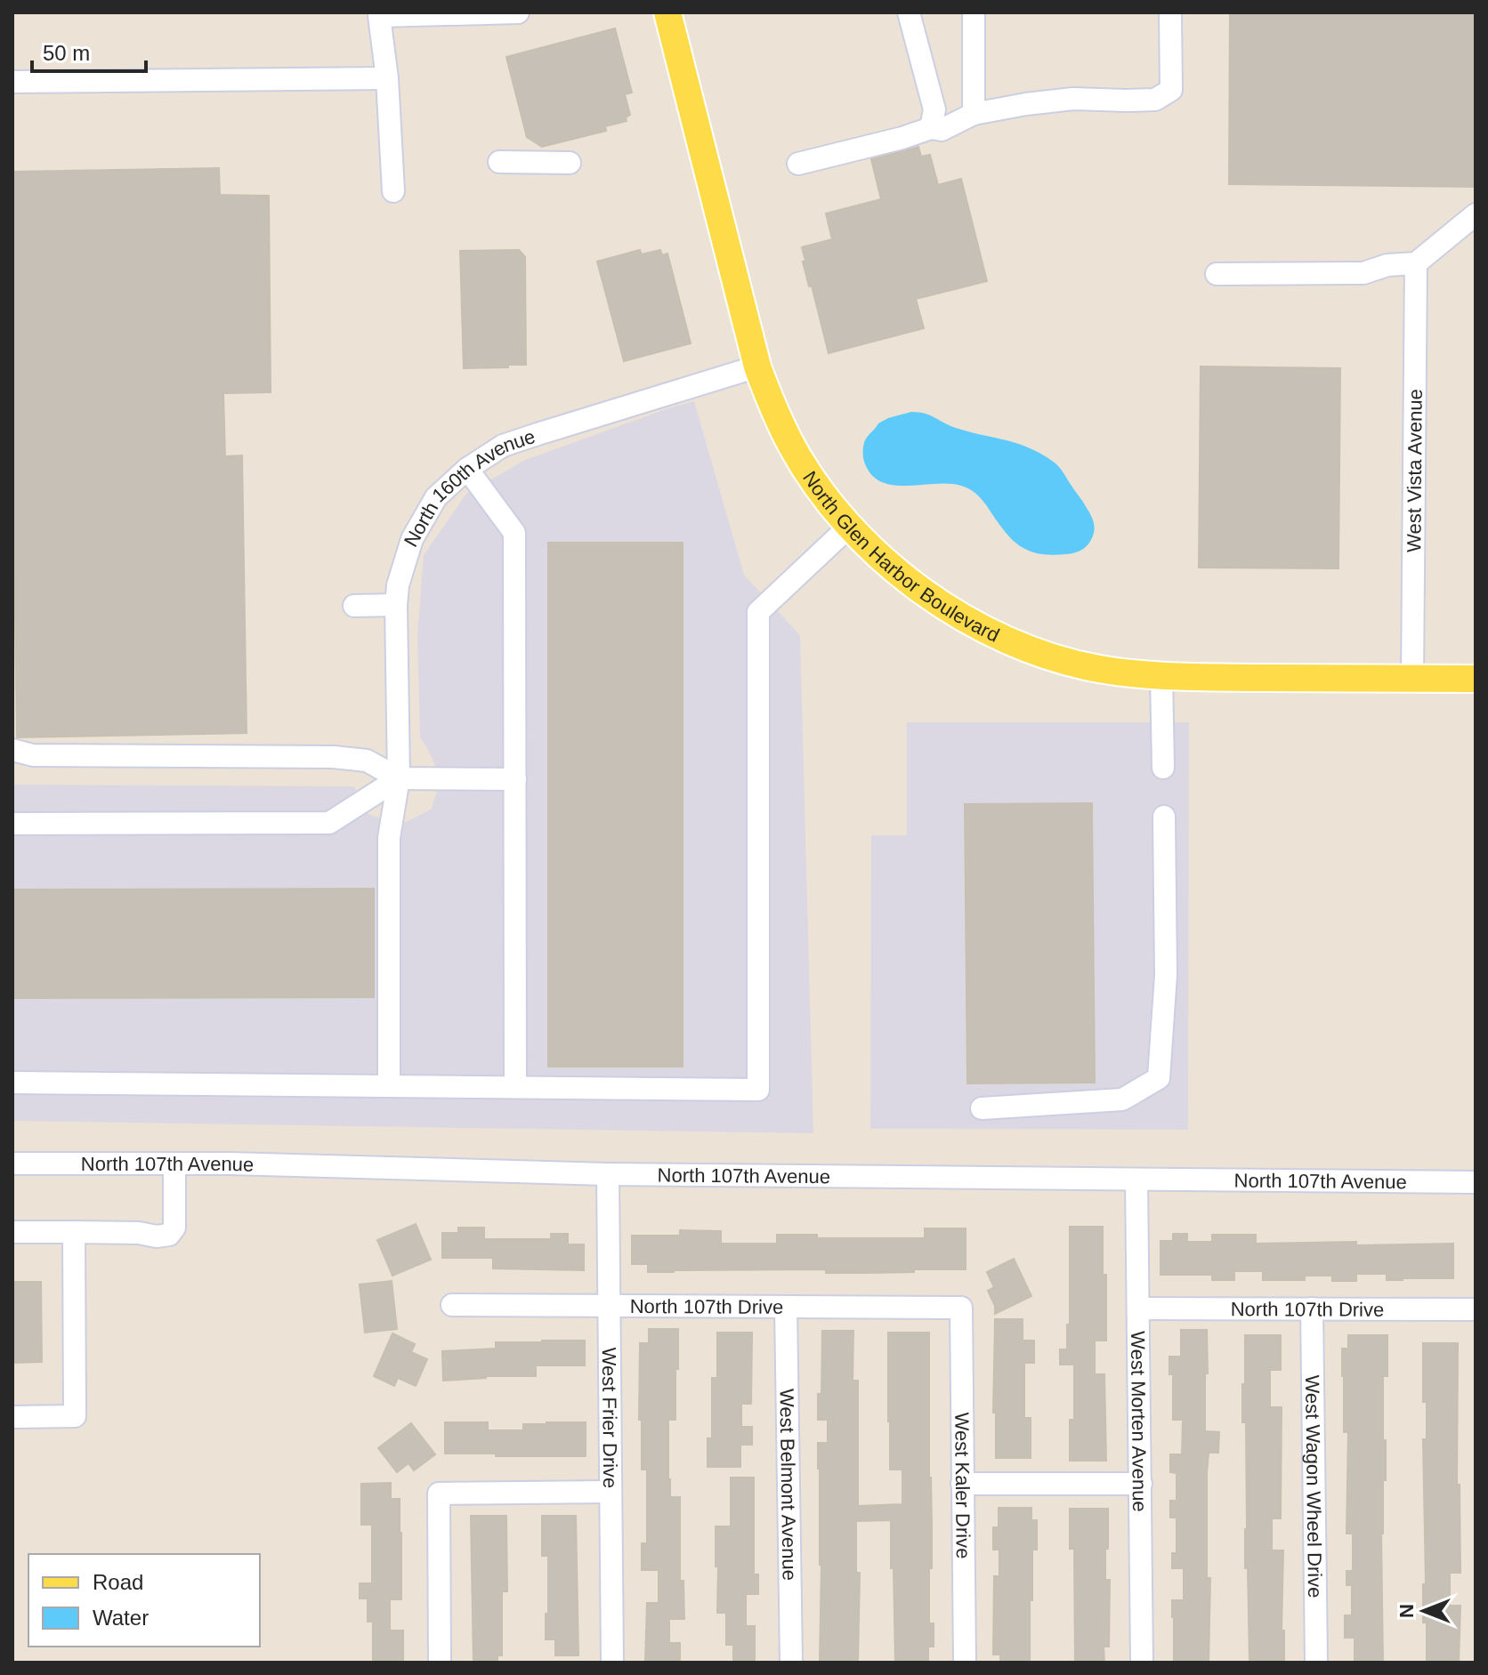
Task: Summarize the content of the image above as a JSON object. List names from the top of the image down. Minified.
{"streets":{"main road":["North Glen Harbor Boulevard"],"street":["West Vista Avenue","North 160th Avenue","North 107th Avenue","North 107th Drive","West Frier Drive","West Morten Avenue","West Belmont Avenue","West Kaler Drive","West Wagon Wheel Drive"]},"crossings":[["West Vista Avenue","North Glen Harbor Boulevard"],["North 160th Avenue","North Glen Harbor Boulevard"],["North 107th Avenue","West Frier Drive"],["North 107th Avenue","West Morten Avenue"],["North 107th Drive","West Frier Drive"],["North 107th Drive","West Morten Avenue"],["North 107th Drive","West Belmont Avenue"],["North 107th Drive","West Kaler Drive"],["North 107th Drive","West Wagon Wheel Drive"]],"legend":["Road","Water"],"scale_bar":"50 m","north":"left"}
